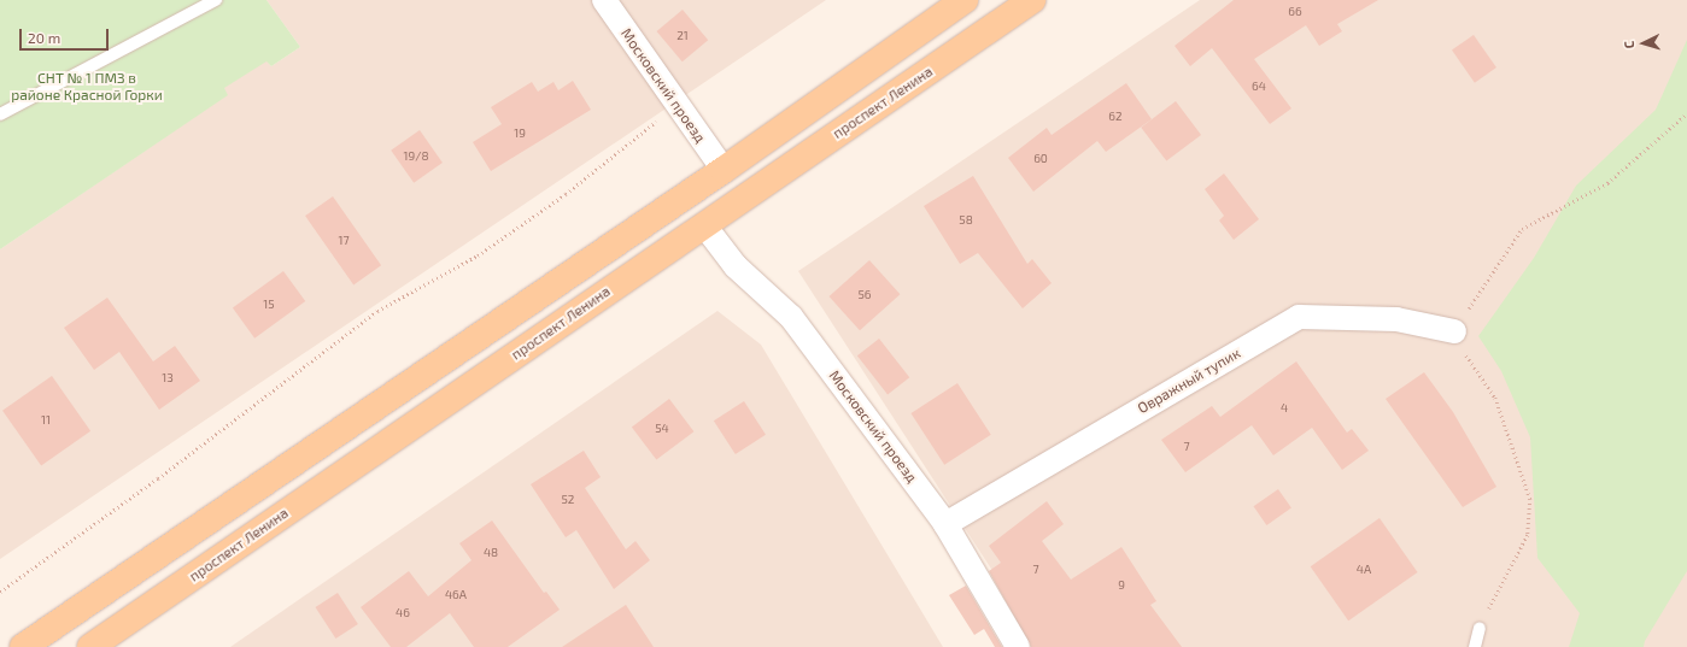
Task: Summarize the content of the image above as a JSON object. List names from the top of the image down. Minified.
{"streets":{"main road":["проспект Ленина"],"street":["Московский проезд","Овражный тупик"]},"crossings":[["Московский проезд","проспект Ленина"],["Московский проезд","Овражный тупик"]],"parks":["СНТ № 1 ПМЗ в районе Красной Горки"],"house_numbers":["66","21","64","62","19","19/8","60","58","17","56","15","13","4","11","54","7","52","48","7","4А","9","46А","46"],"scale_bar":"20 m","north":"left"}
